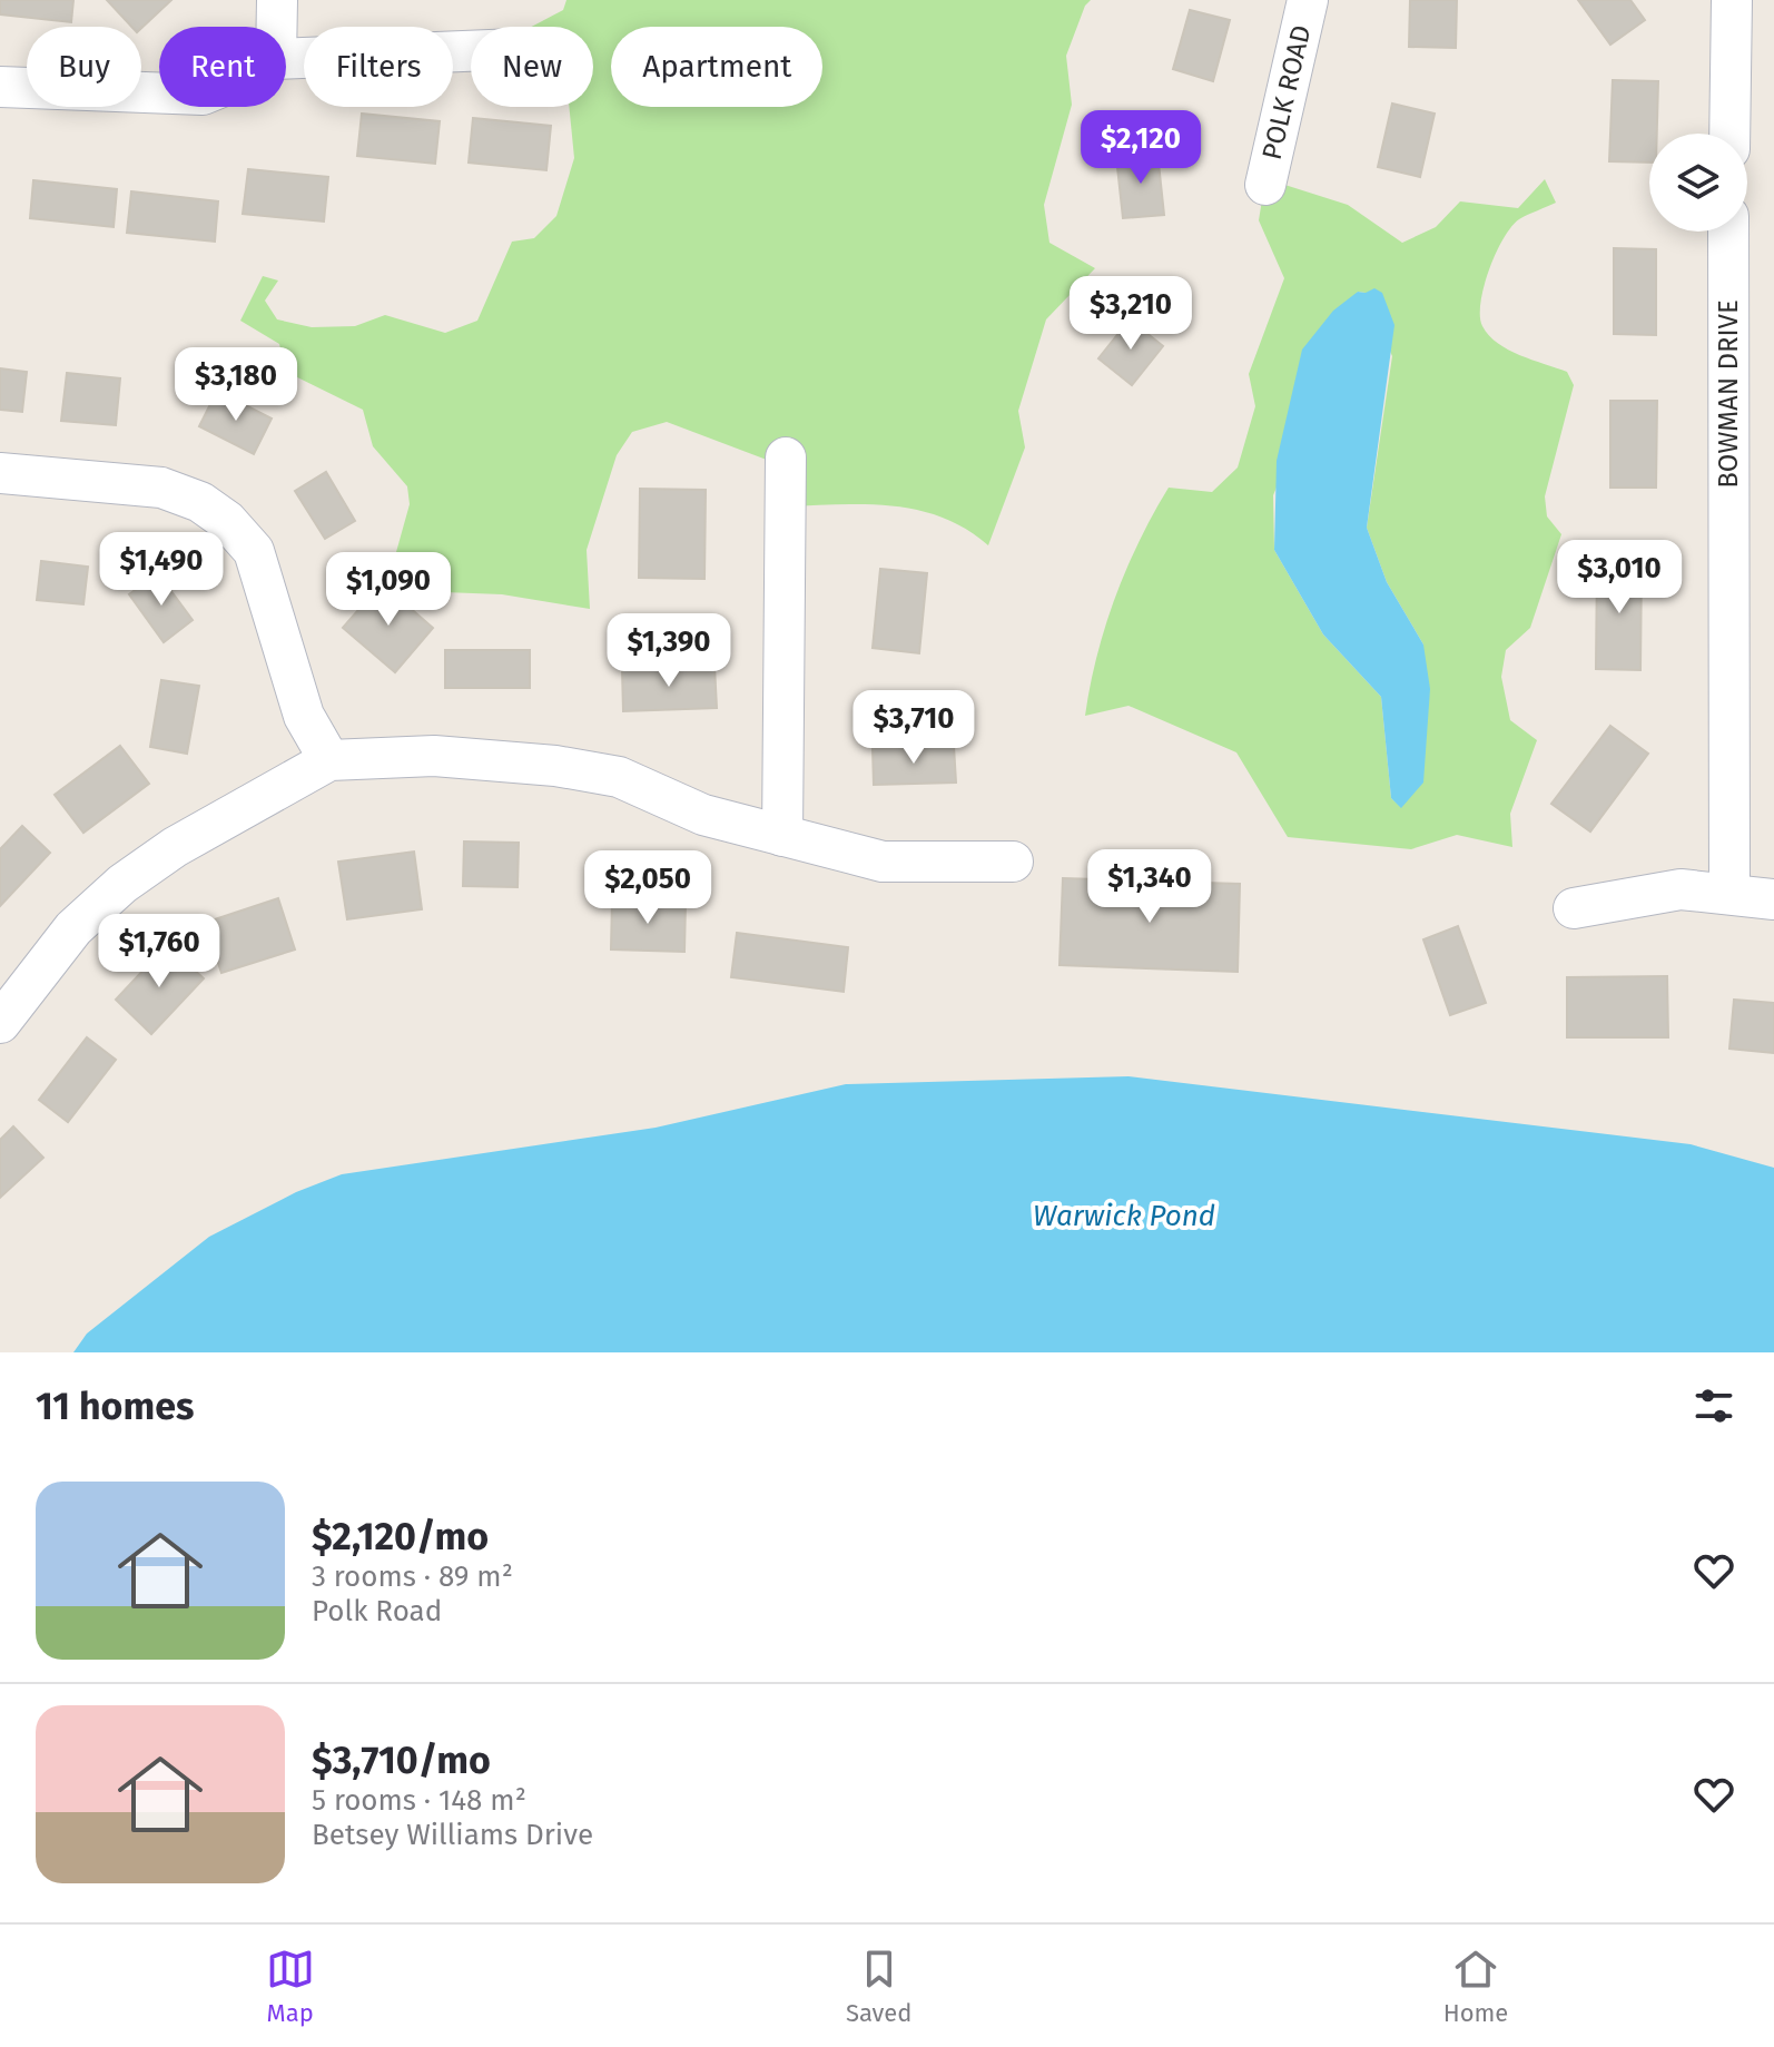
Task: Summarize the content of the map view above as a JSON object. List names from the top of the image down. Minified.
{"streets":{"street":["POLK ROAD","BOWMAN DRIVE"]},"water":["Warwick Pond"],"page":{"chip":["Buy","Rent","Filters","New","Apartment"],"price":["$2,120","$3,210","$3,180","$1,490","$3,010","$1,090","$1,390","$3,710","$1,340","$2,050","$1,760"],"heading":"11 homes","list":[{"name":"$2,120/mo","note":"3 rooms · 89 m² · Polk Road"},{"name":"$3,710/mo","note":"5 rooms · 148 m² · Betsey Williams Drive"}],"tabs":["Map","Saved","Home"]}}
